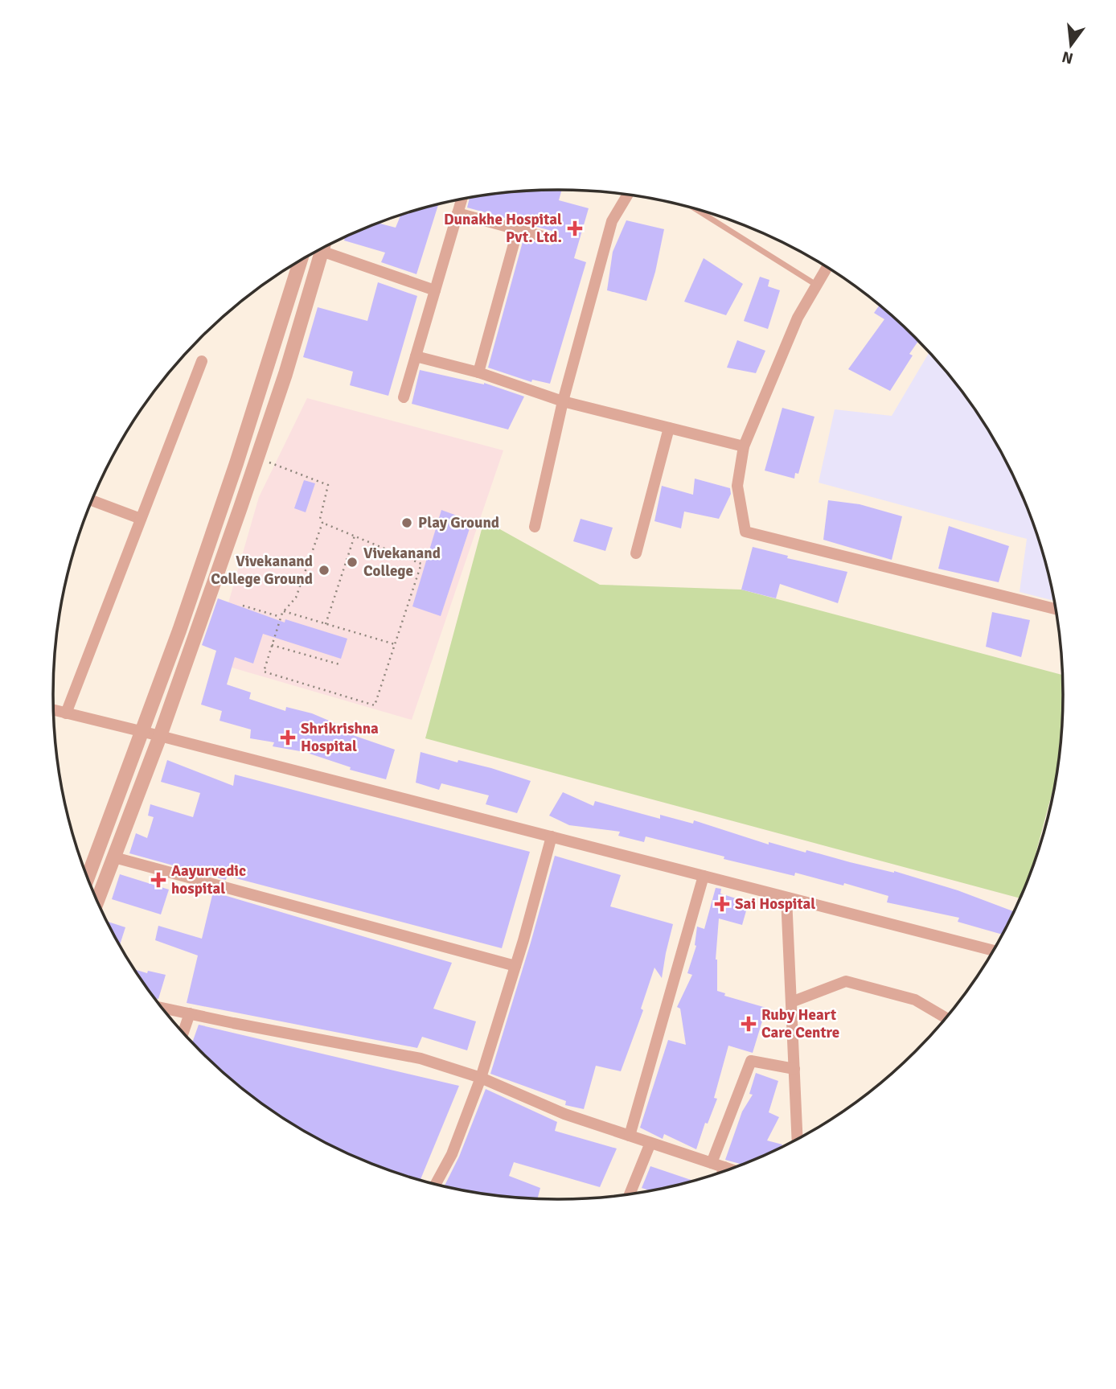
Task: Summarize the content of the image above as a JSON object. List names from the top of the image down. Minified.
{"places":{"health":["Dunakhe Hospital Pvt. Ltd.","Shrikrishna Hospital","Aayurvedic hospital","Sai Hospital","Ruby Heart Care Centre"],"other":["Play Ground","Vivekanand College","Vivekanand College Ground"]},"north":"bottom"}
